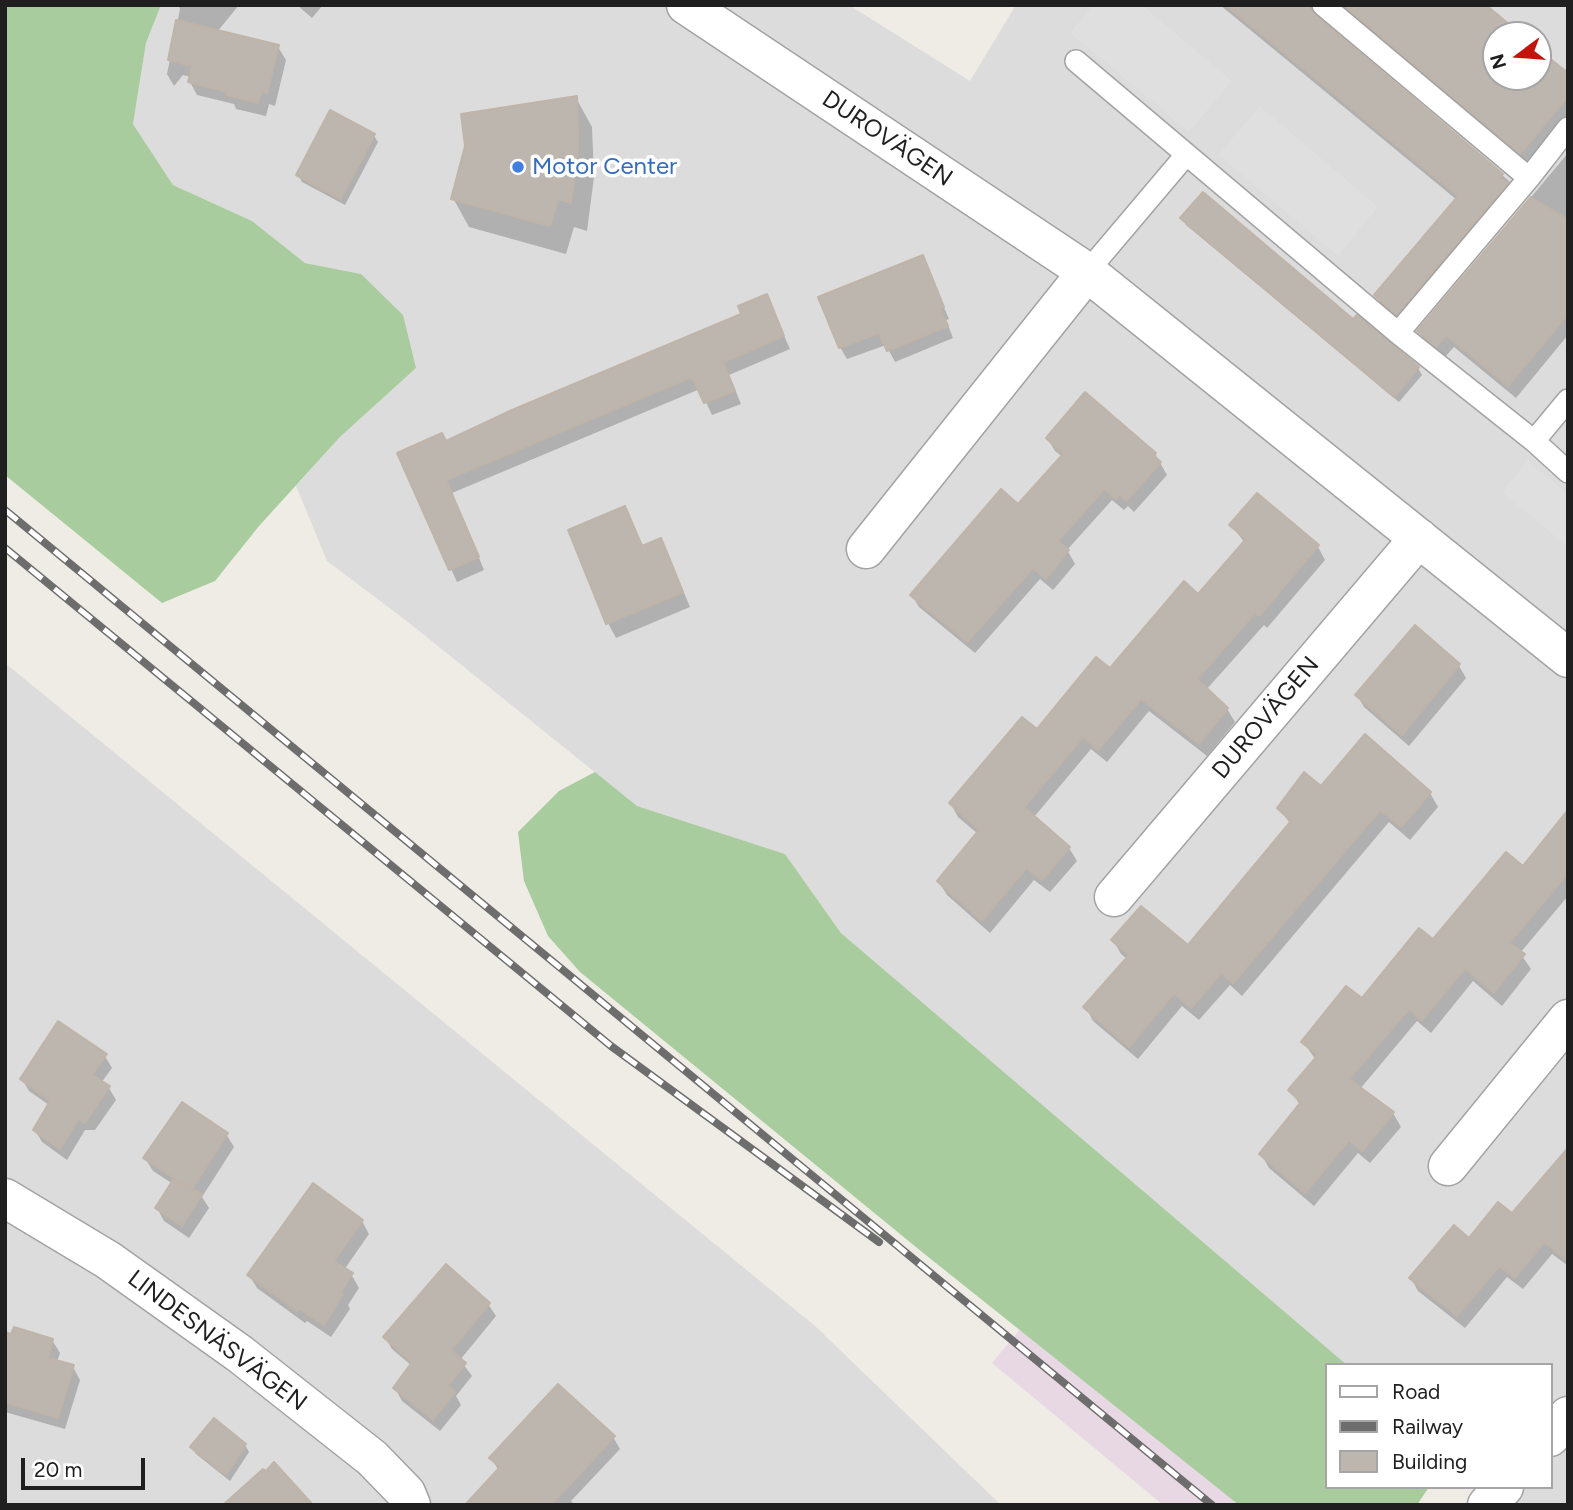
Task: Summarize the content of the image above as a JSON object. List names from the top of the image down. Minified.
{"streets":{"street":["DUROVÄGEN","LINDESNÄSVÄGEN"]},"places":["Motor Center"],"legend":["Road","Railway","Building"],"scale_bar":"20 m","north":"left"}
